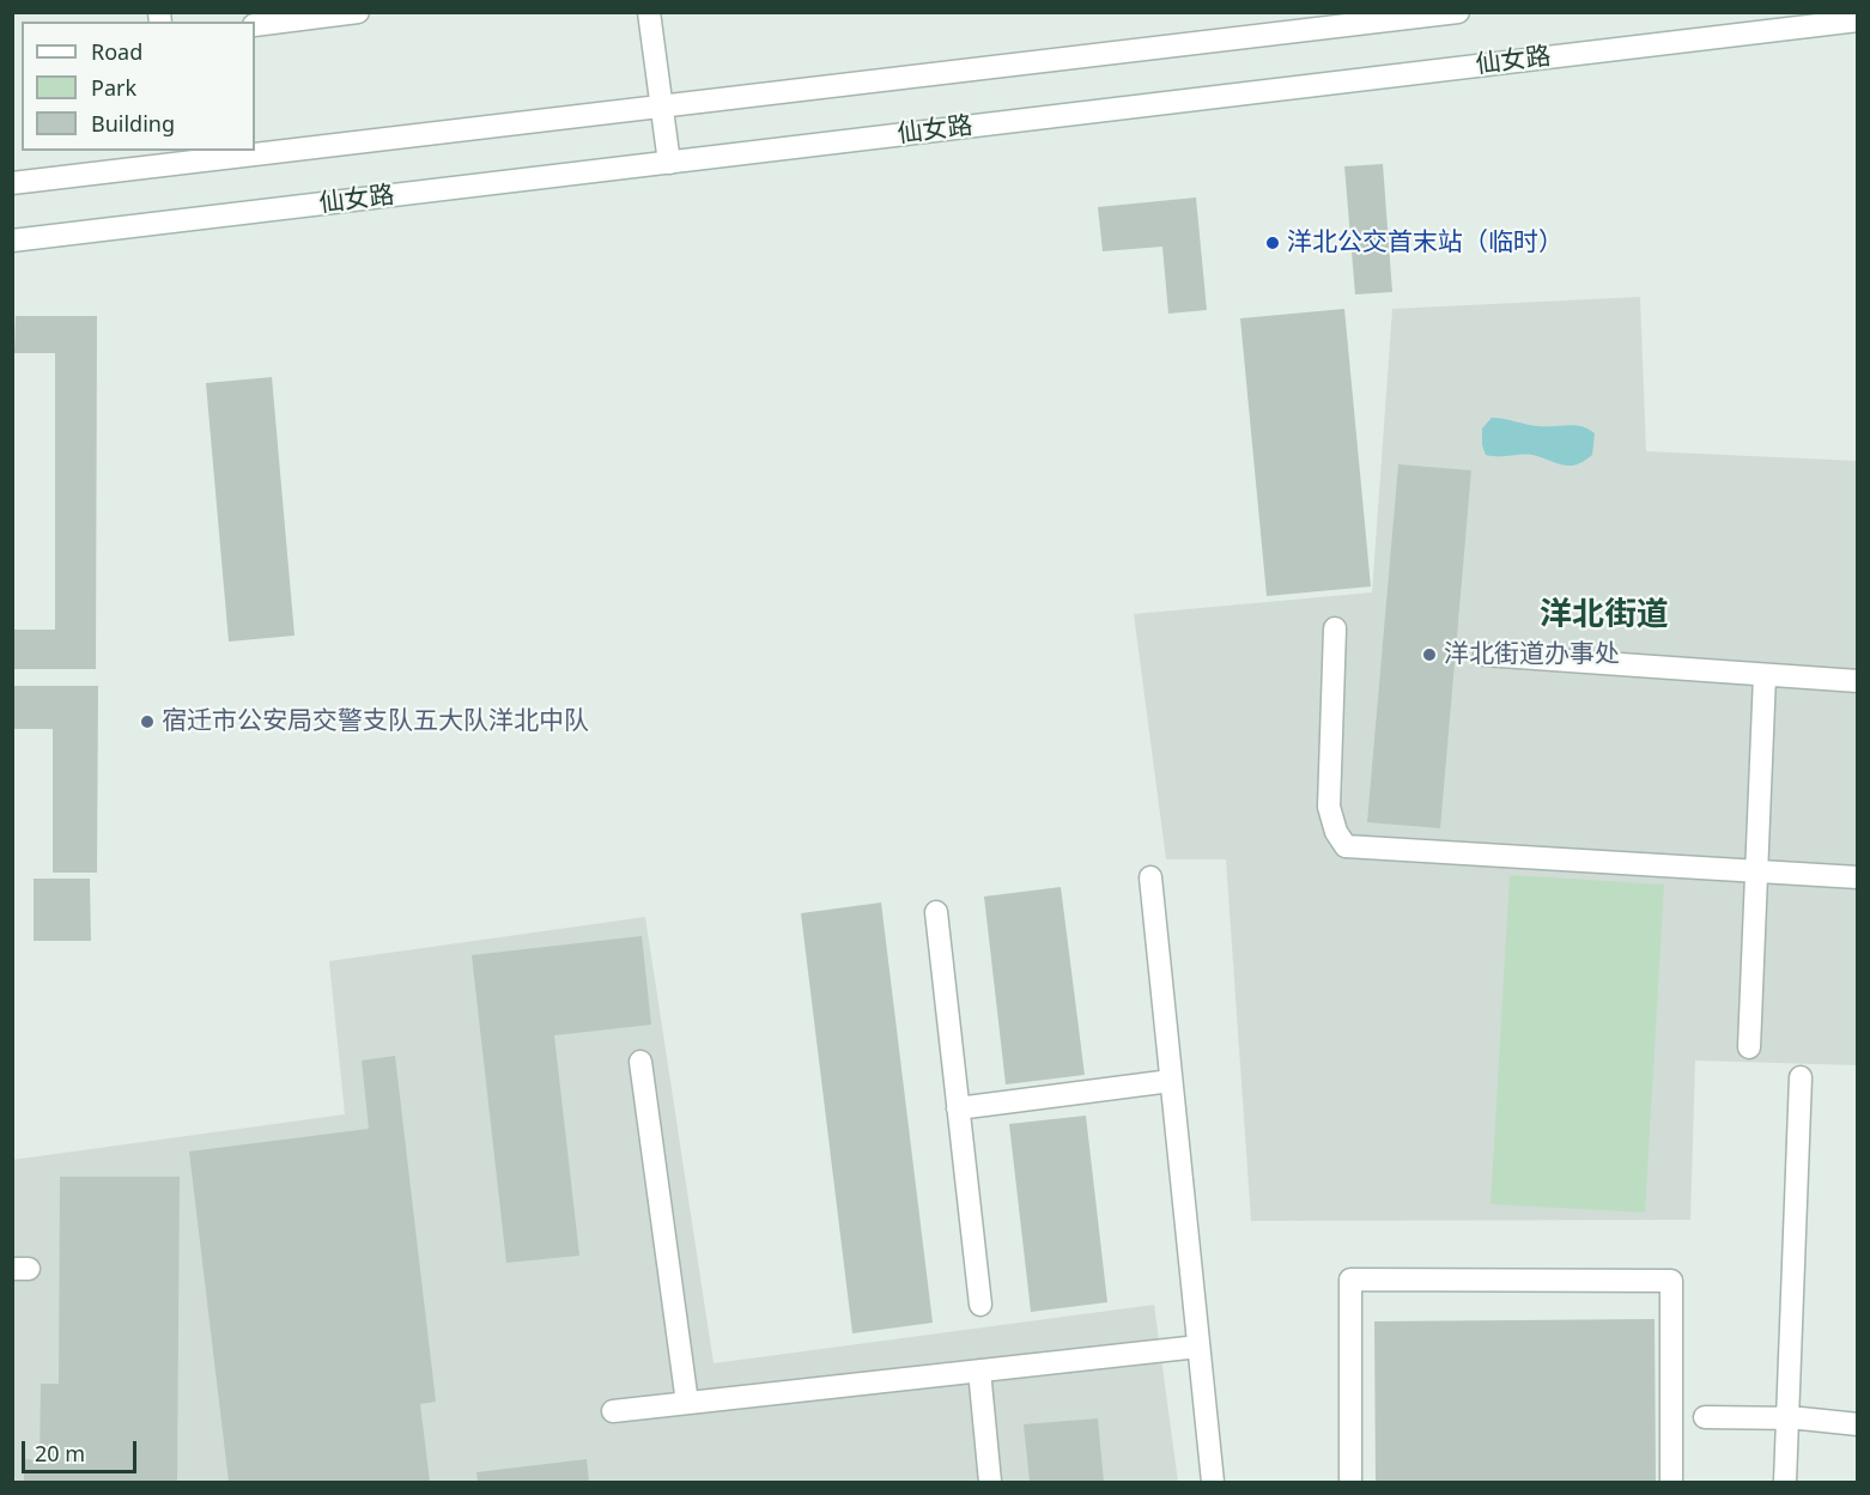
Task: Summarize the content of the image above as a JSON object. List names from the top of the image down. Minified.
{"streets":{"street":["仙女路"]},"districts":["洋北街道"],"places":["洋北公交首末站（临时）","洋北街道办事处","宿迁市公安局交警支队五大队洋北中队"],"legend":["Road","Park","Building"],"scale_bar":"20 m"}
